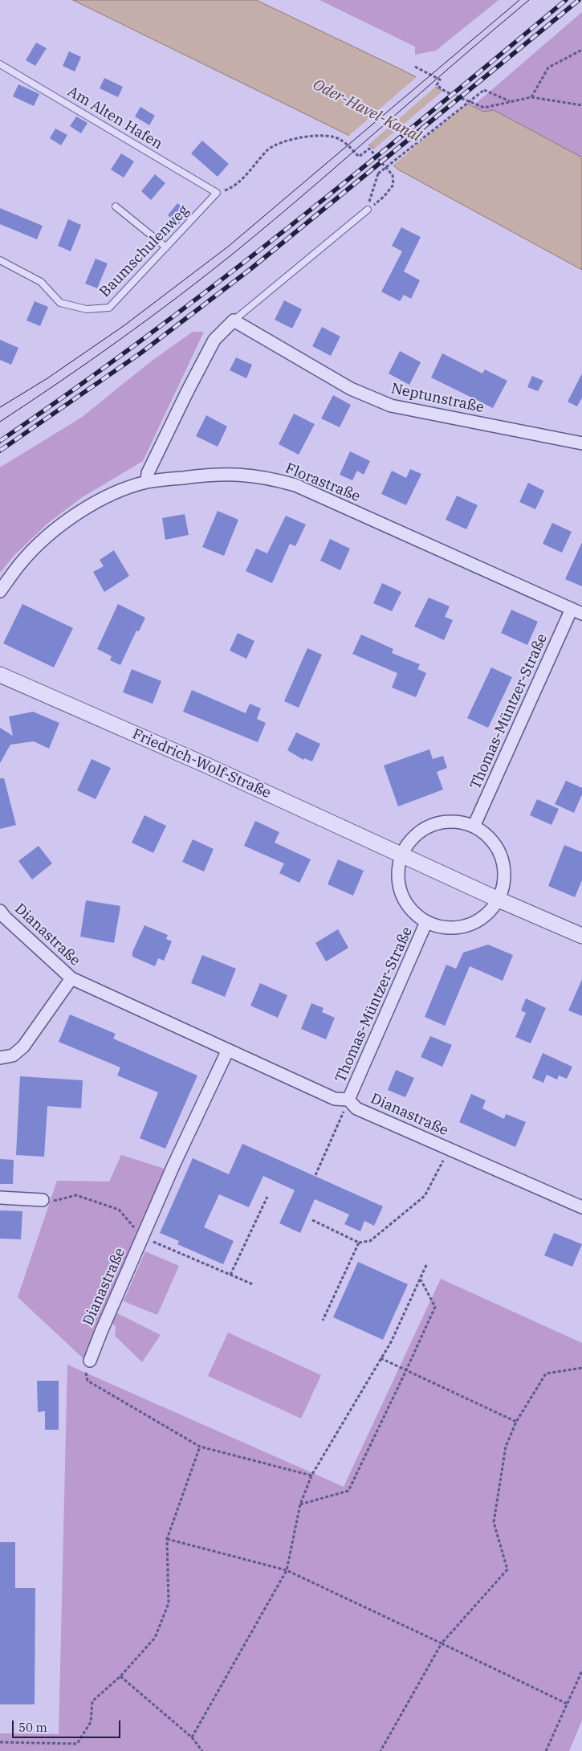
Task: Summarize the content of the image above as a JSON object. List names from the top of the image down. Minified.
{"streets":{"street":["Neptunstraße","Florastraße","Thomas-Müntzer-Straße","Friedrich-Wolf-Straße","Dianastraße"],"lane":["Am Alten Hafen","Baumschulenweg"]},"crossings":[["Am Alten Hafen","Baumschulenweg"],["Florastraße","Thomas-Müntzer-Straße"],["Thomas-Müntzer-Straße","Dianastraße"]],"water":["Oder-Havel-Kanal"],"scale_bar":"50 m"}
